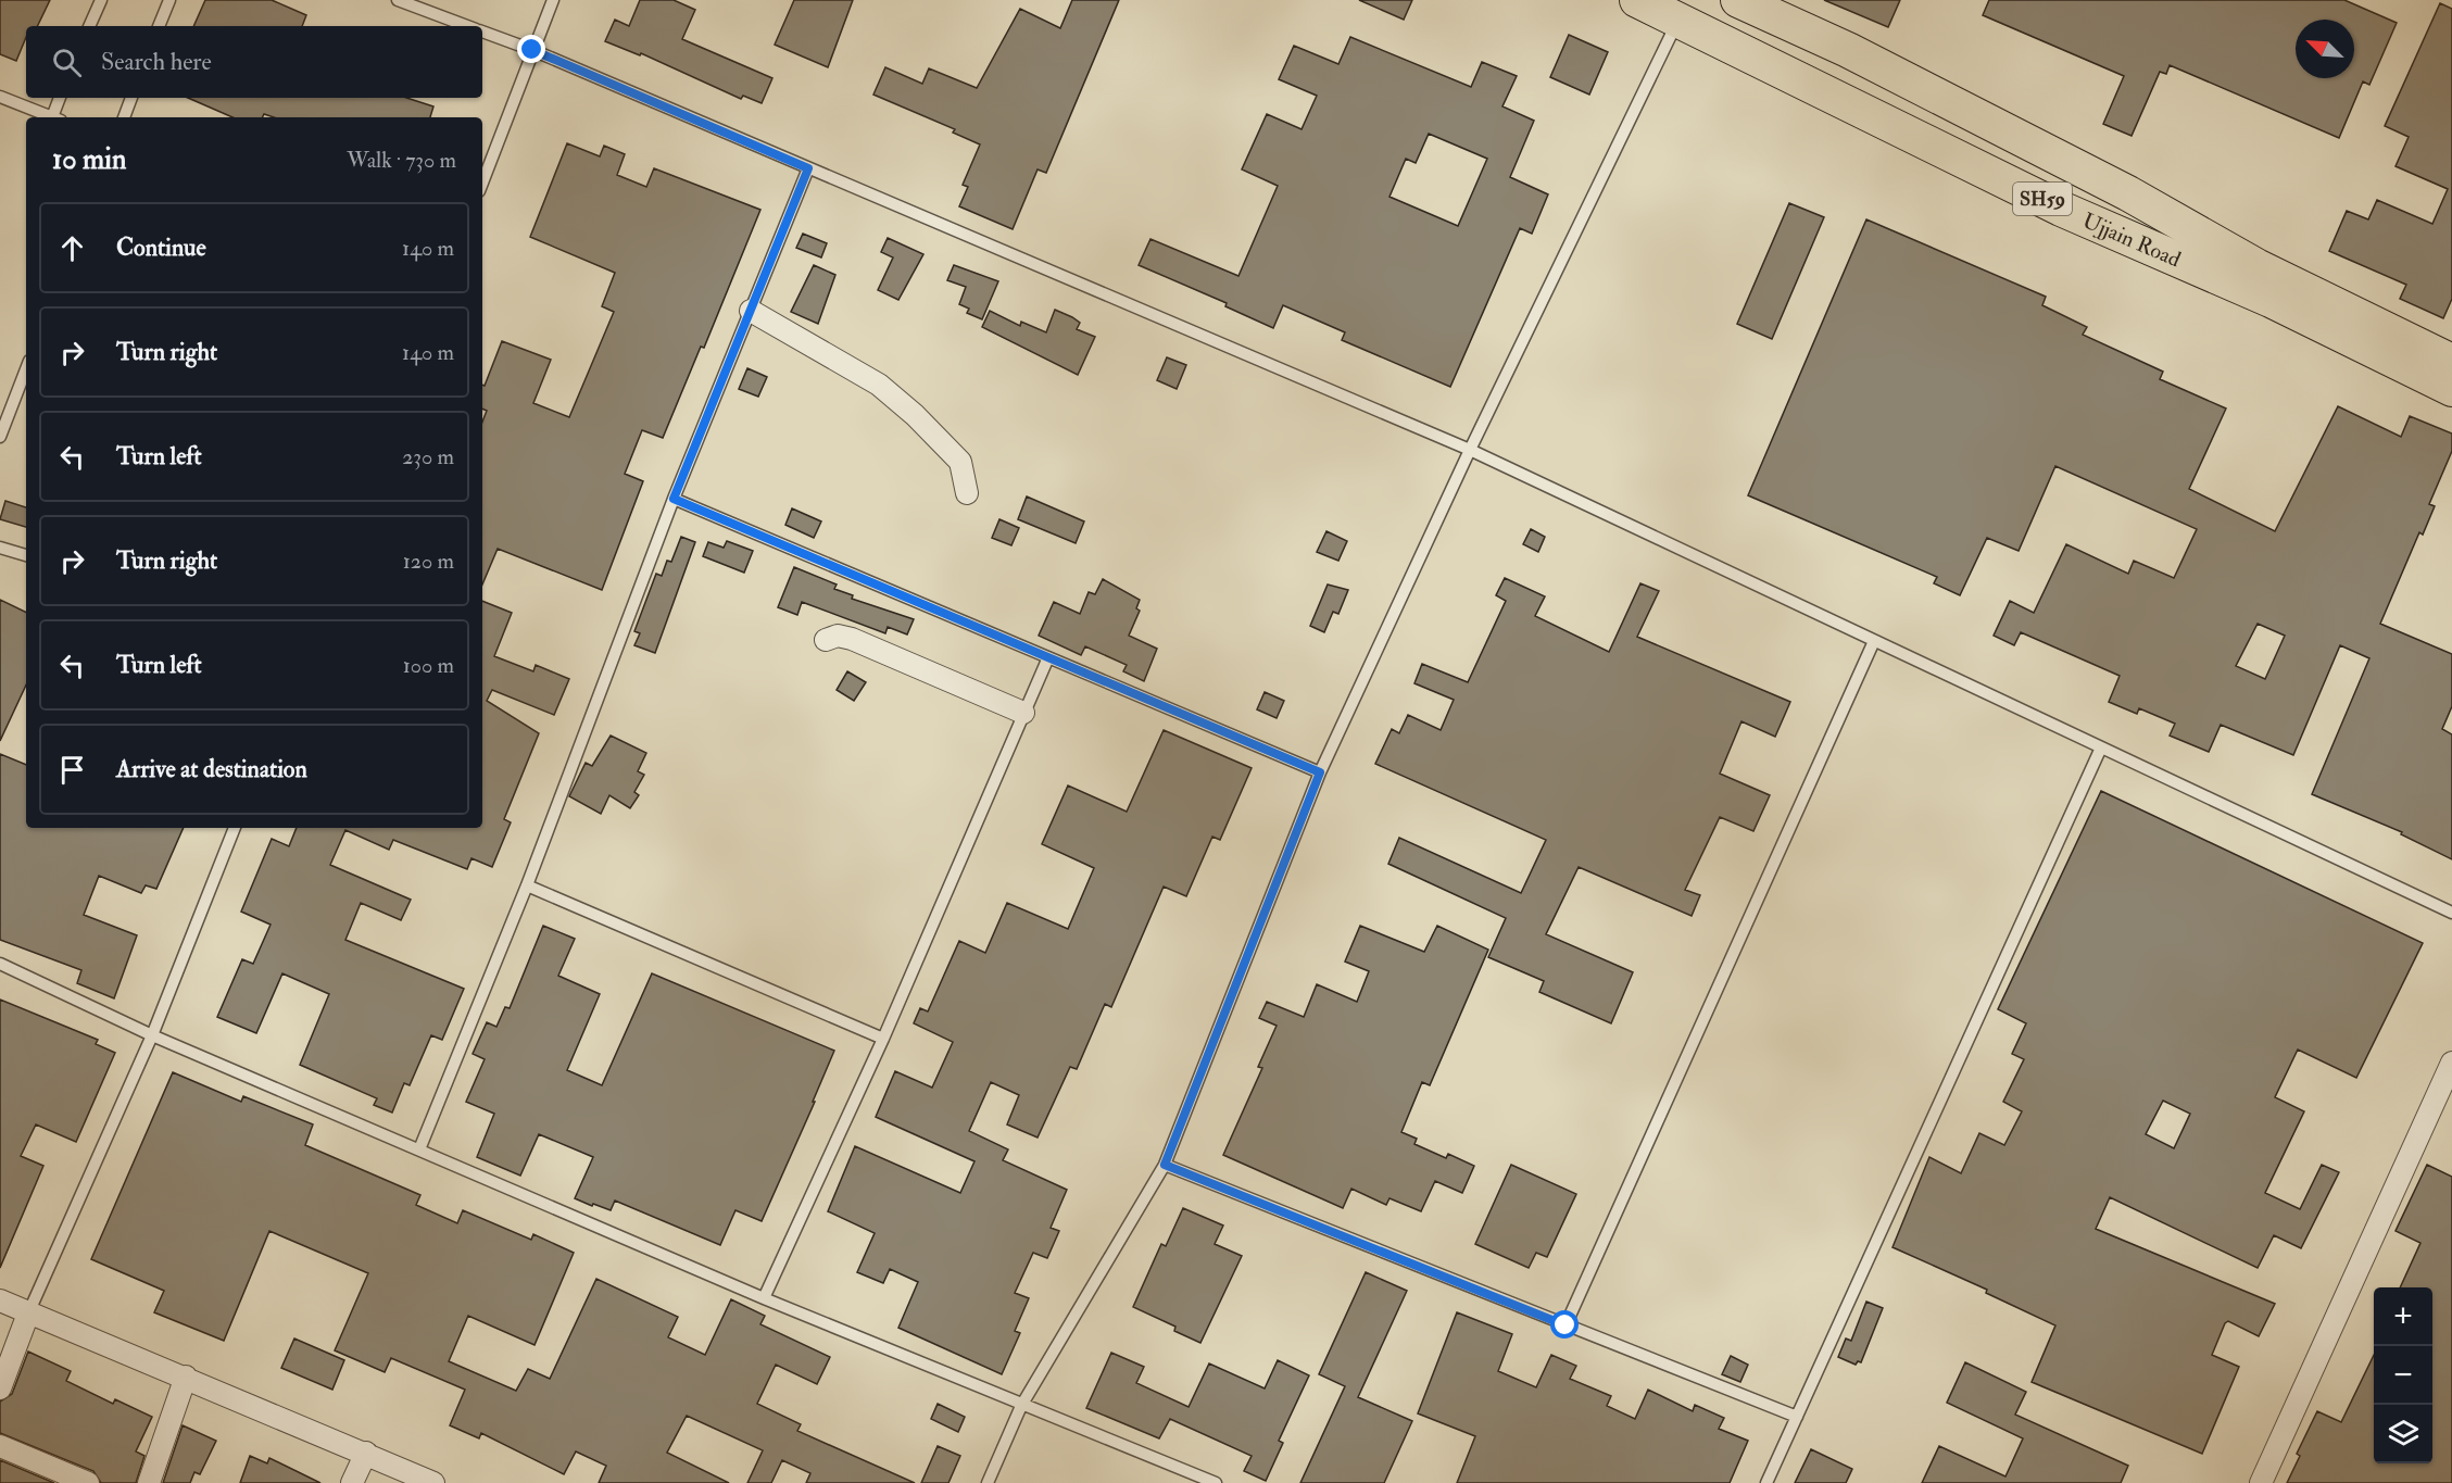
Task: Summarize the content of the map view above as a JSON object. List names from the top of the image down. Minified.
{"streets":{"main road":["SH59","Ujjain Road"]},"north":"top left","page":{"search":"Search here","heading":["10 min","Walk · 730 m"],"list":[["Continue","140 m"],["Turn right","140 m"],["Turn left","230 m"],["Turn right","120 m"],["Turn left","100 m"],"Arrive at destination"],"map_buttons":["+","−"]}}
